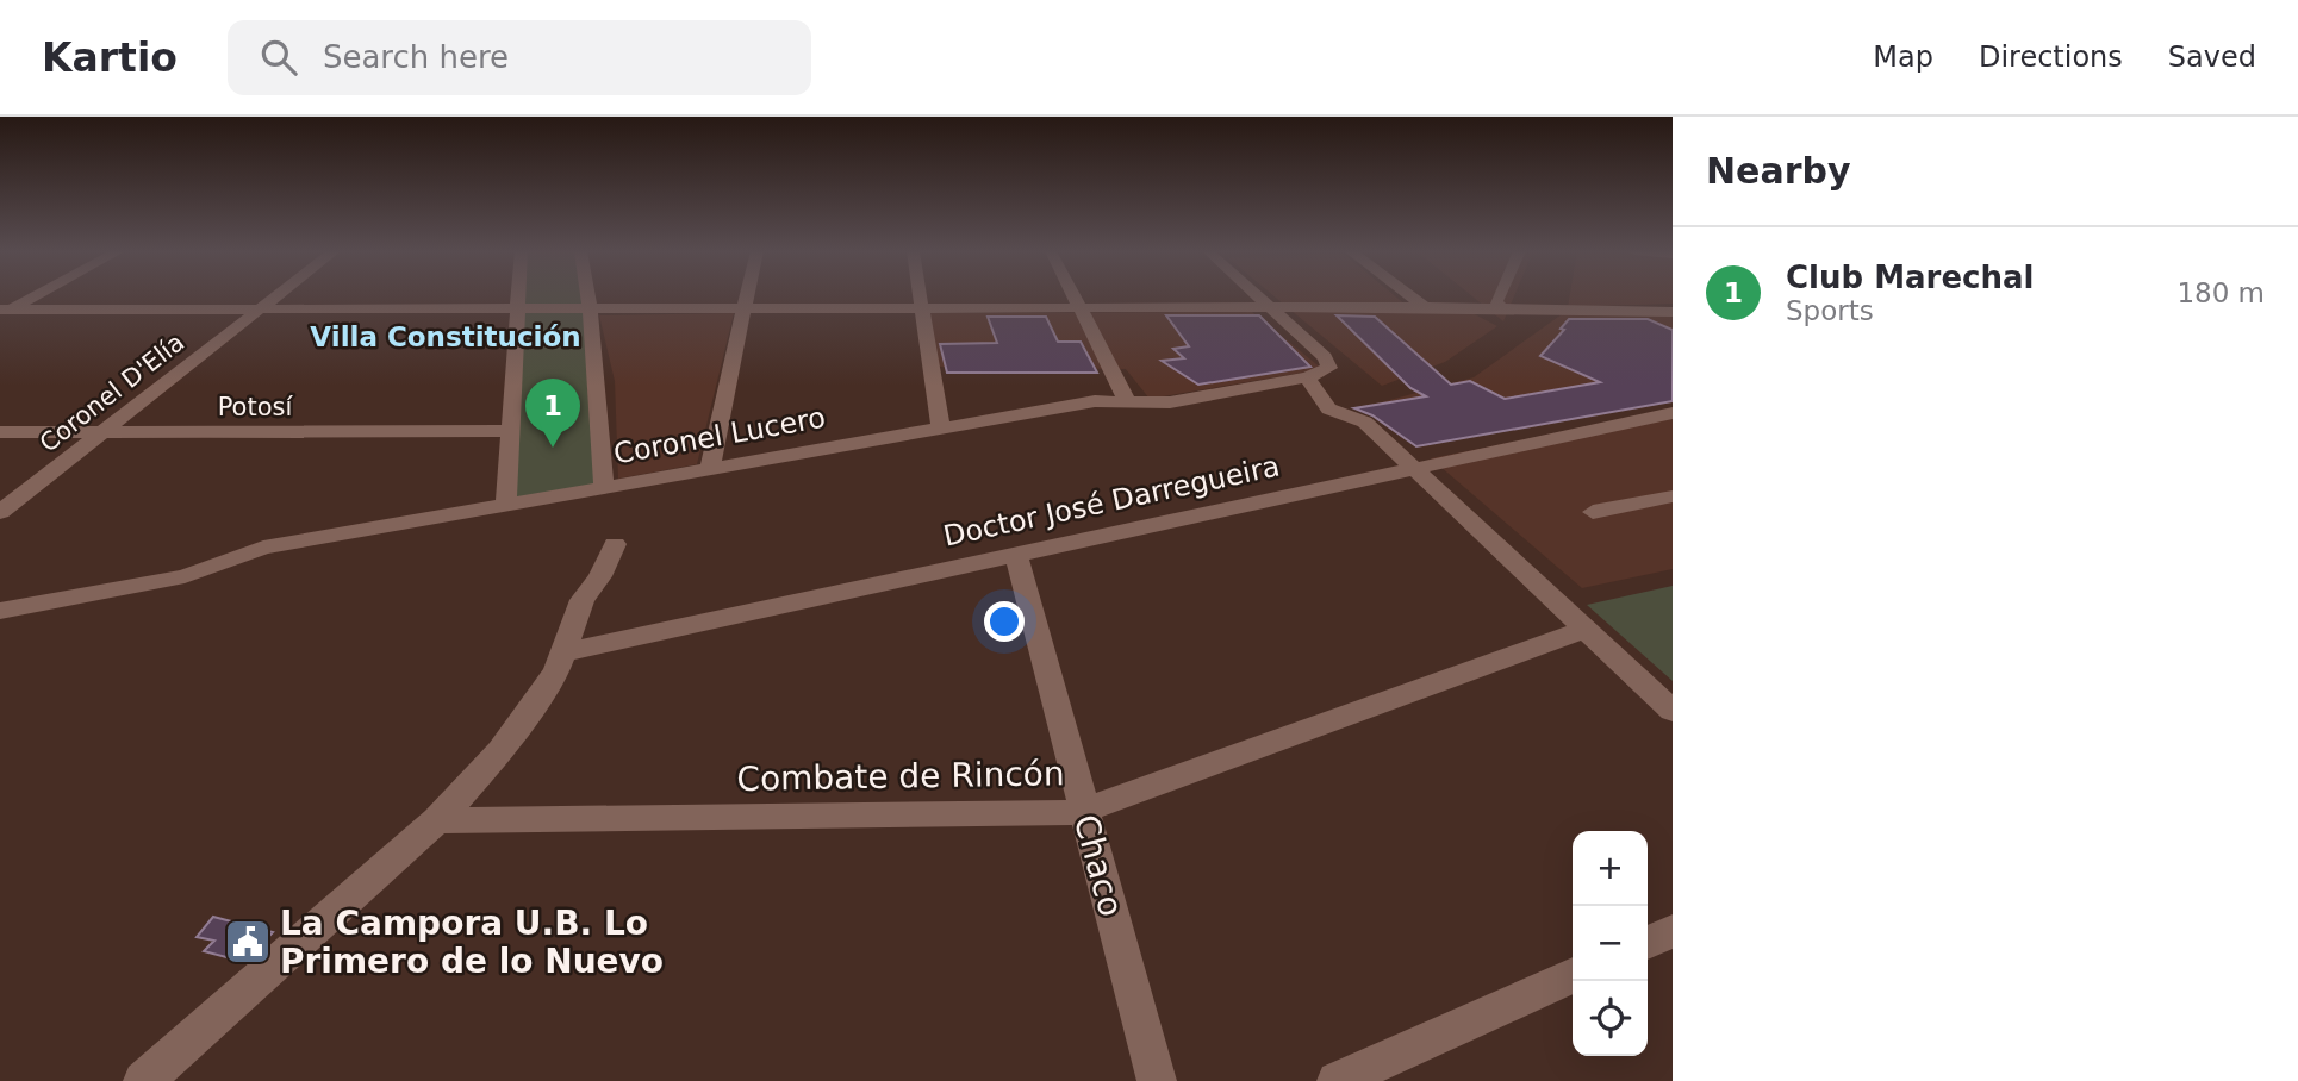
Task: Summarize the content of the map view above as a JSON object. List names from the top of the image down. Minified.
{"streets":{"street":["Coronel D'Elía","Potosí","Coronel Lucero","Doctor José Darregueira","Combate de Rincón","Chaco"]},"crossings":[["Coronel D'Elía","Potosí"],["Doctor José Darregueira","Chaco"],["Combate de Rincón","Chaco"]],"districts":["Villa Constitución"],"places":{"public building":["La Campora U.B. Lo Primero de lo Nuevo"]},"page":{"header":"Kartio","search":"Search here","nav":["Map","Directions","Saved"],"heading":"Nearby","list":[{"mark":"1","name":"Club Marechal","note":"Sports","value":"180 m"}],"pins":"1","map_buttons":["+","−"]}}
